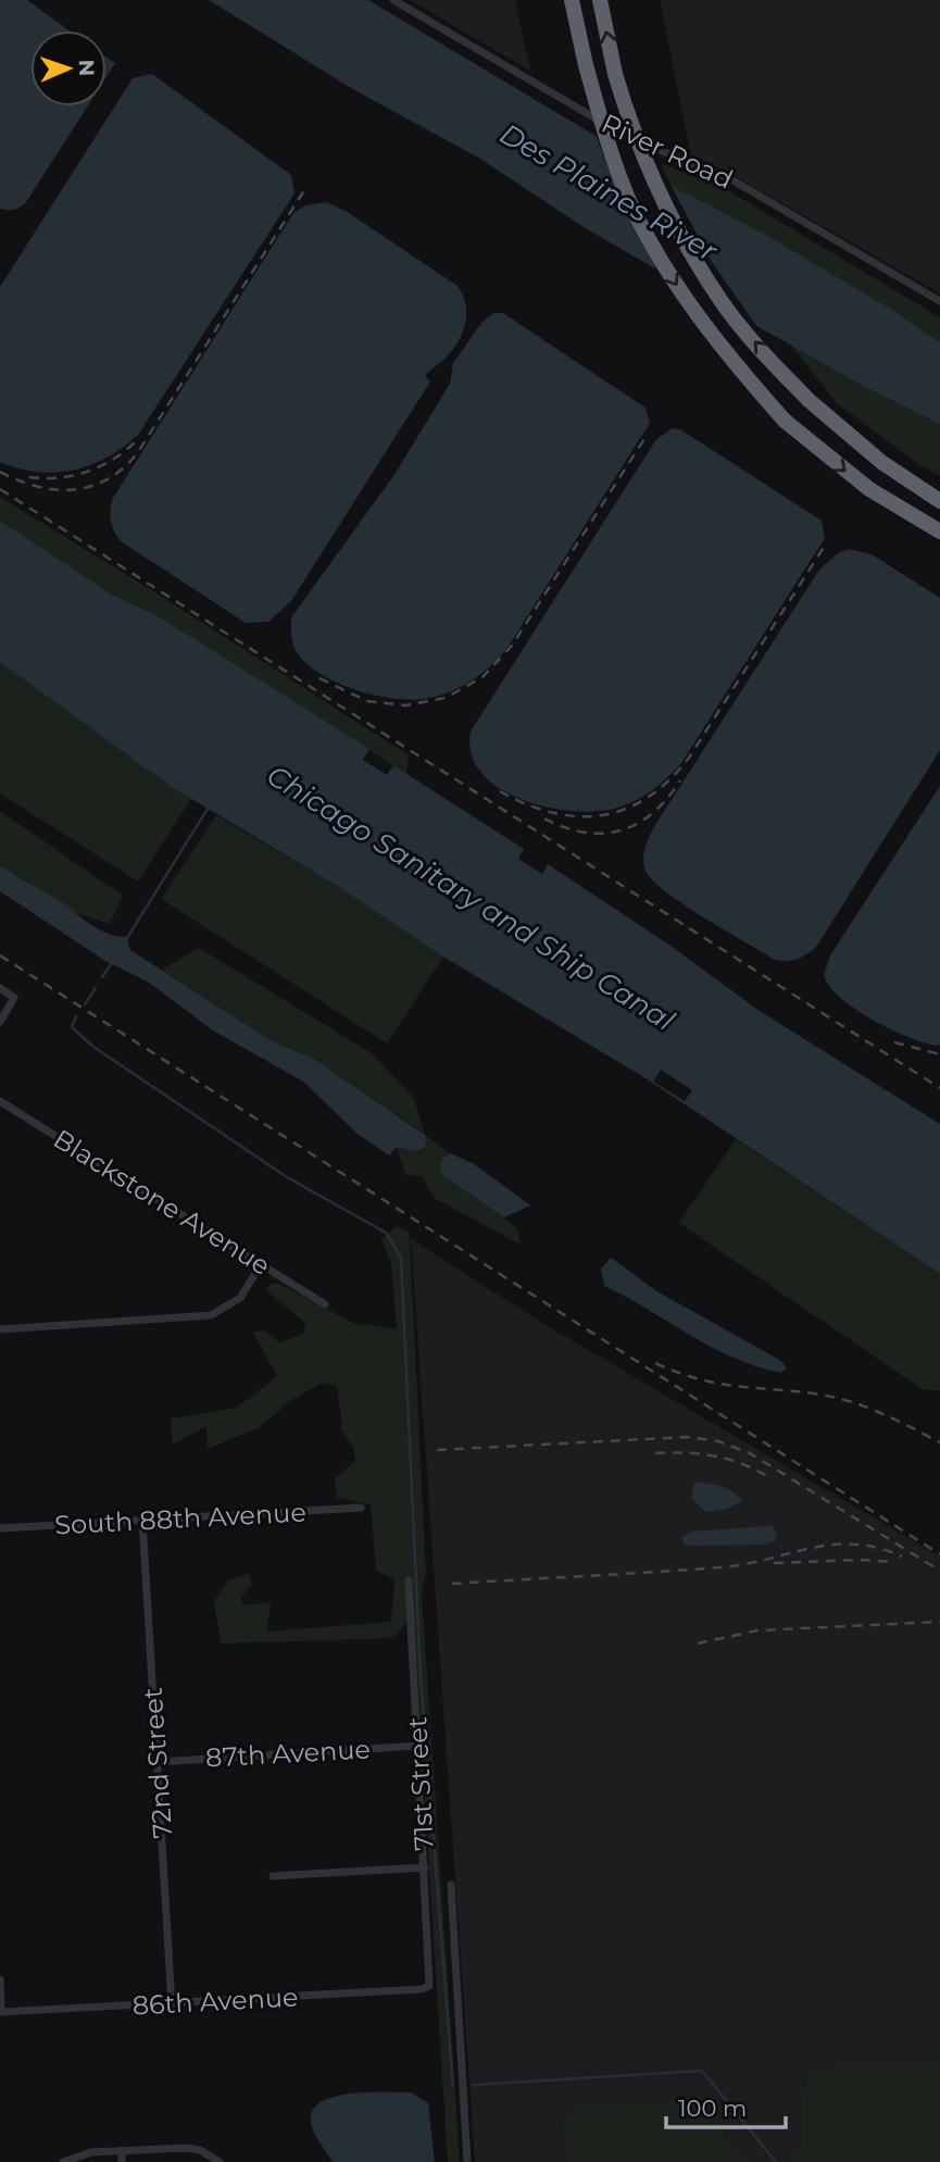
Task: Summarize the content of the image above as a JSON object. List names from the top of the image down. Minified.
{"streets":{"street":["River Road","Blackstone Avenue","South 88th Avenue","87th Avenue","72nd Street","71st Street","86th Avenue"]},"crossings":[["South 88th Avenue","72nd Street"],["87th Avenue","72nd Street"],["87th Avenue","71st Street"],["72nd Street","86th Avenue"],["71st Street","86th Avenue"]],"water":["Des Plaines River","Chicago Sanitary and Ship Canal"],"scale_bar":"100 m","north":"right"}
